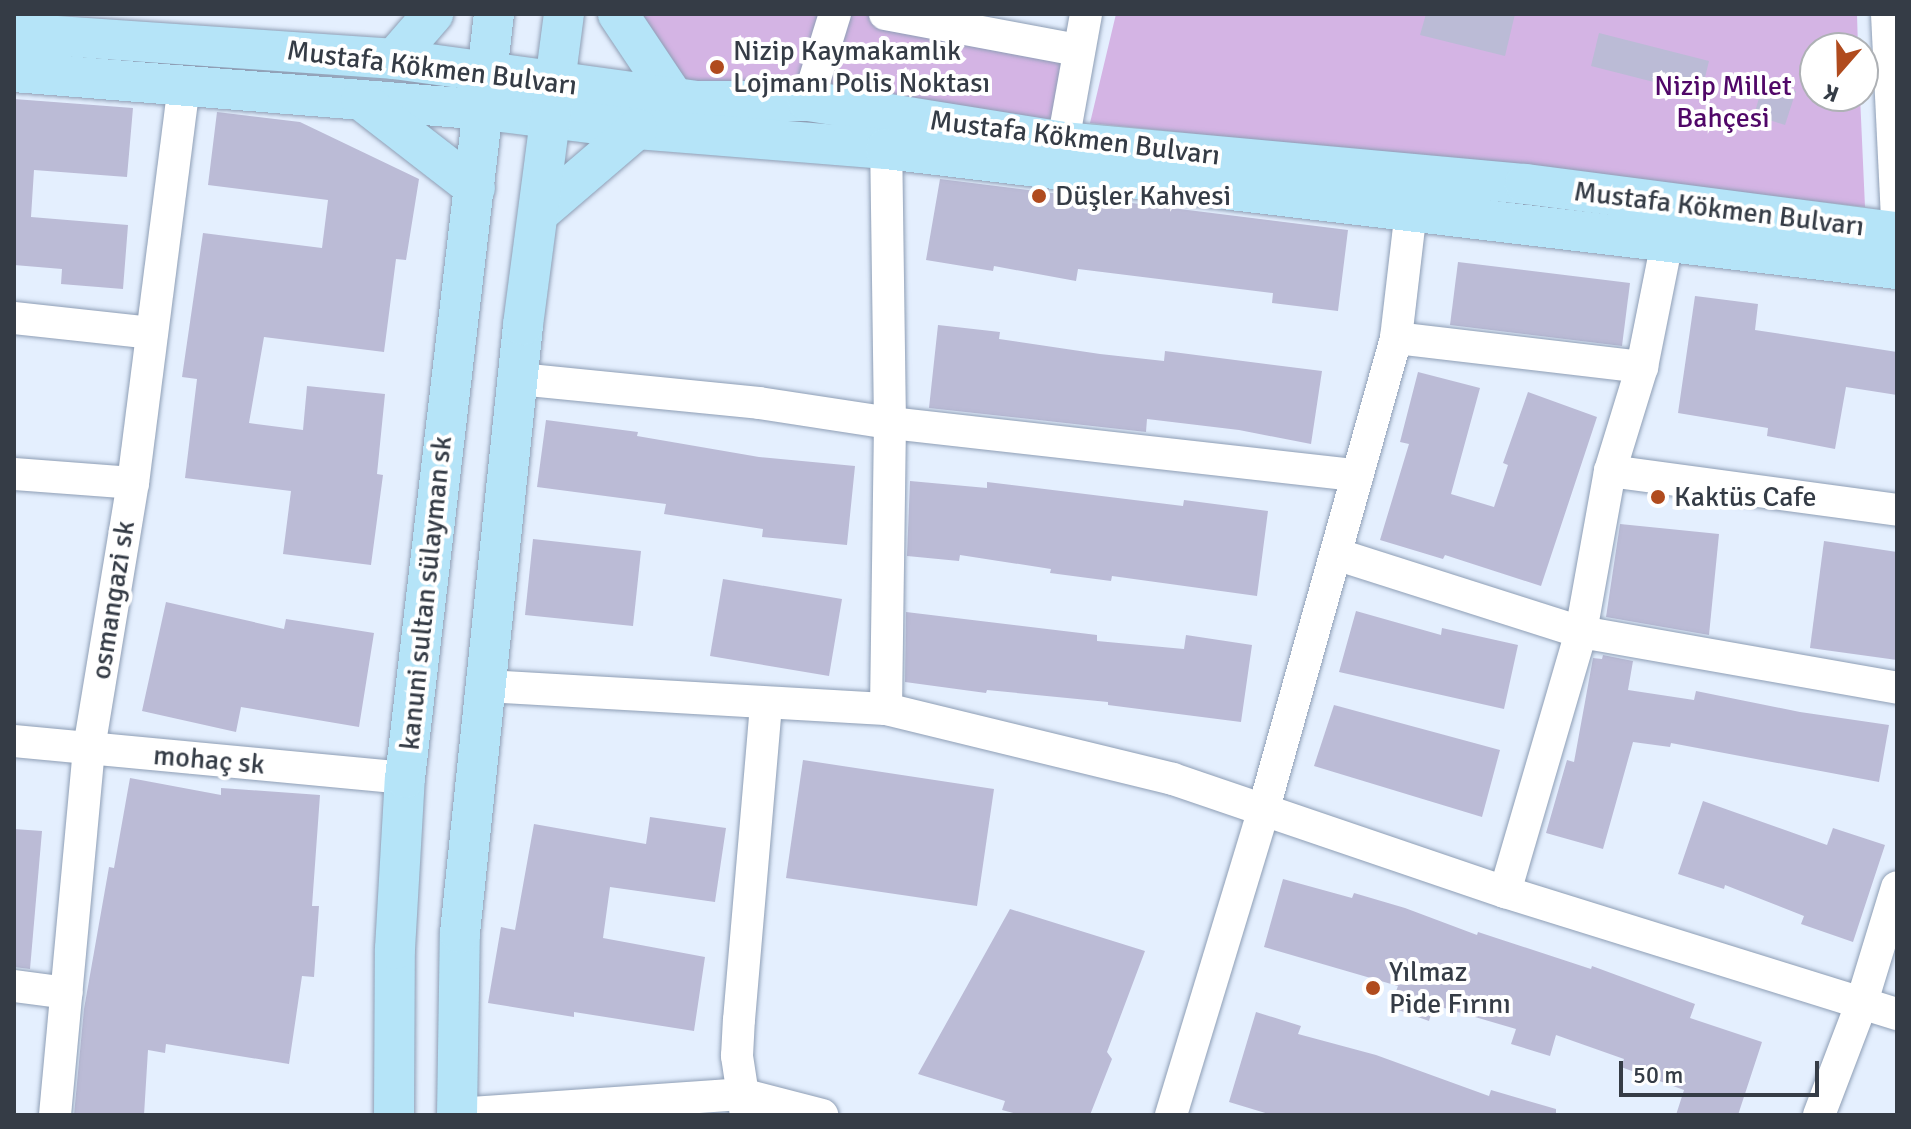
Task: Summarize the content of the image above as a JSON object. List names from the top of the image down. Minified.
{"streets":{"main road":["Mustafa Kökmen Bulvarı","kanuni sultan sülayman sk"],"street":["osmangazi sk","mohaç sk"]},"crossings":[["Mustafa Kökmen Bulvarı","kanuni sultan sülayman sk"],["kanuni sultan sülayman sk","mohaç sk"],["osmangazi sk","mohaç sk"]],"parks":["Nizip Millet Bahçesi"],"places":["Nizip Kaymakamlık Lojmanı Polis Noktası","Düşler Kahvesi","Kaktüs Cafe","Yılmaz Pide Fırını"],"scale_bar":"50 m","north":"bottom"}
